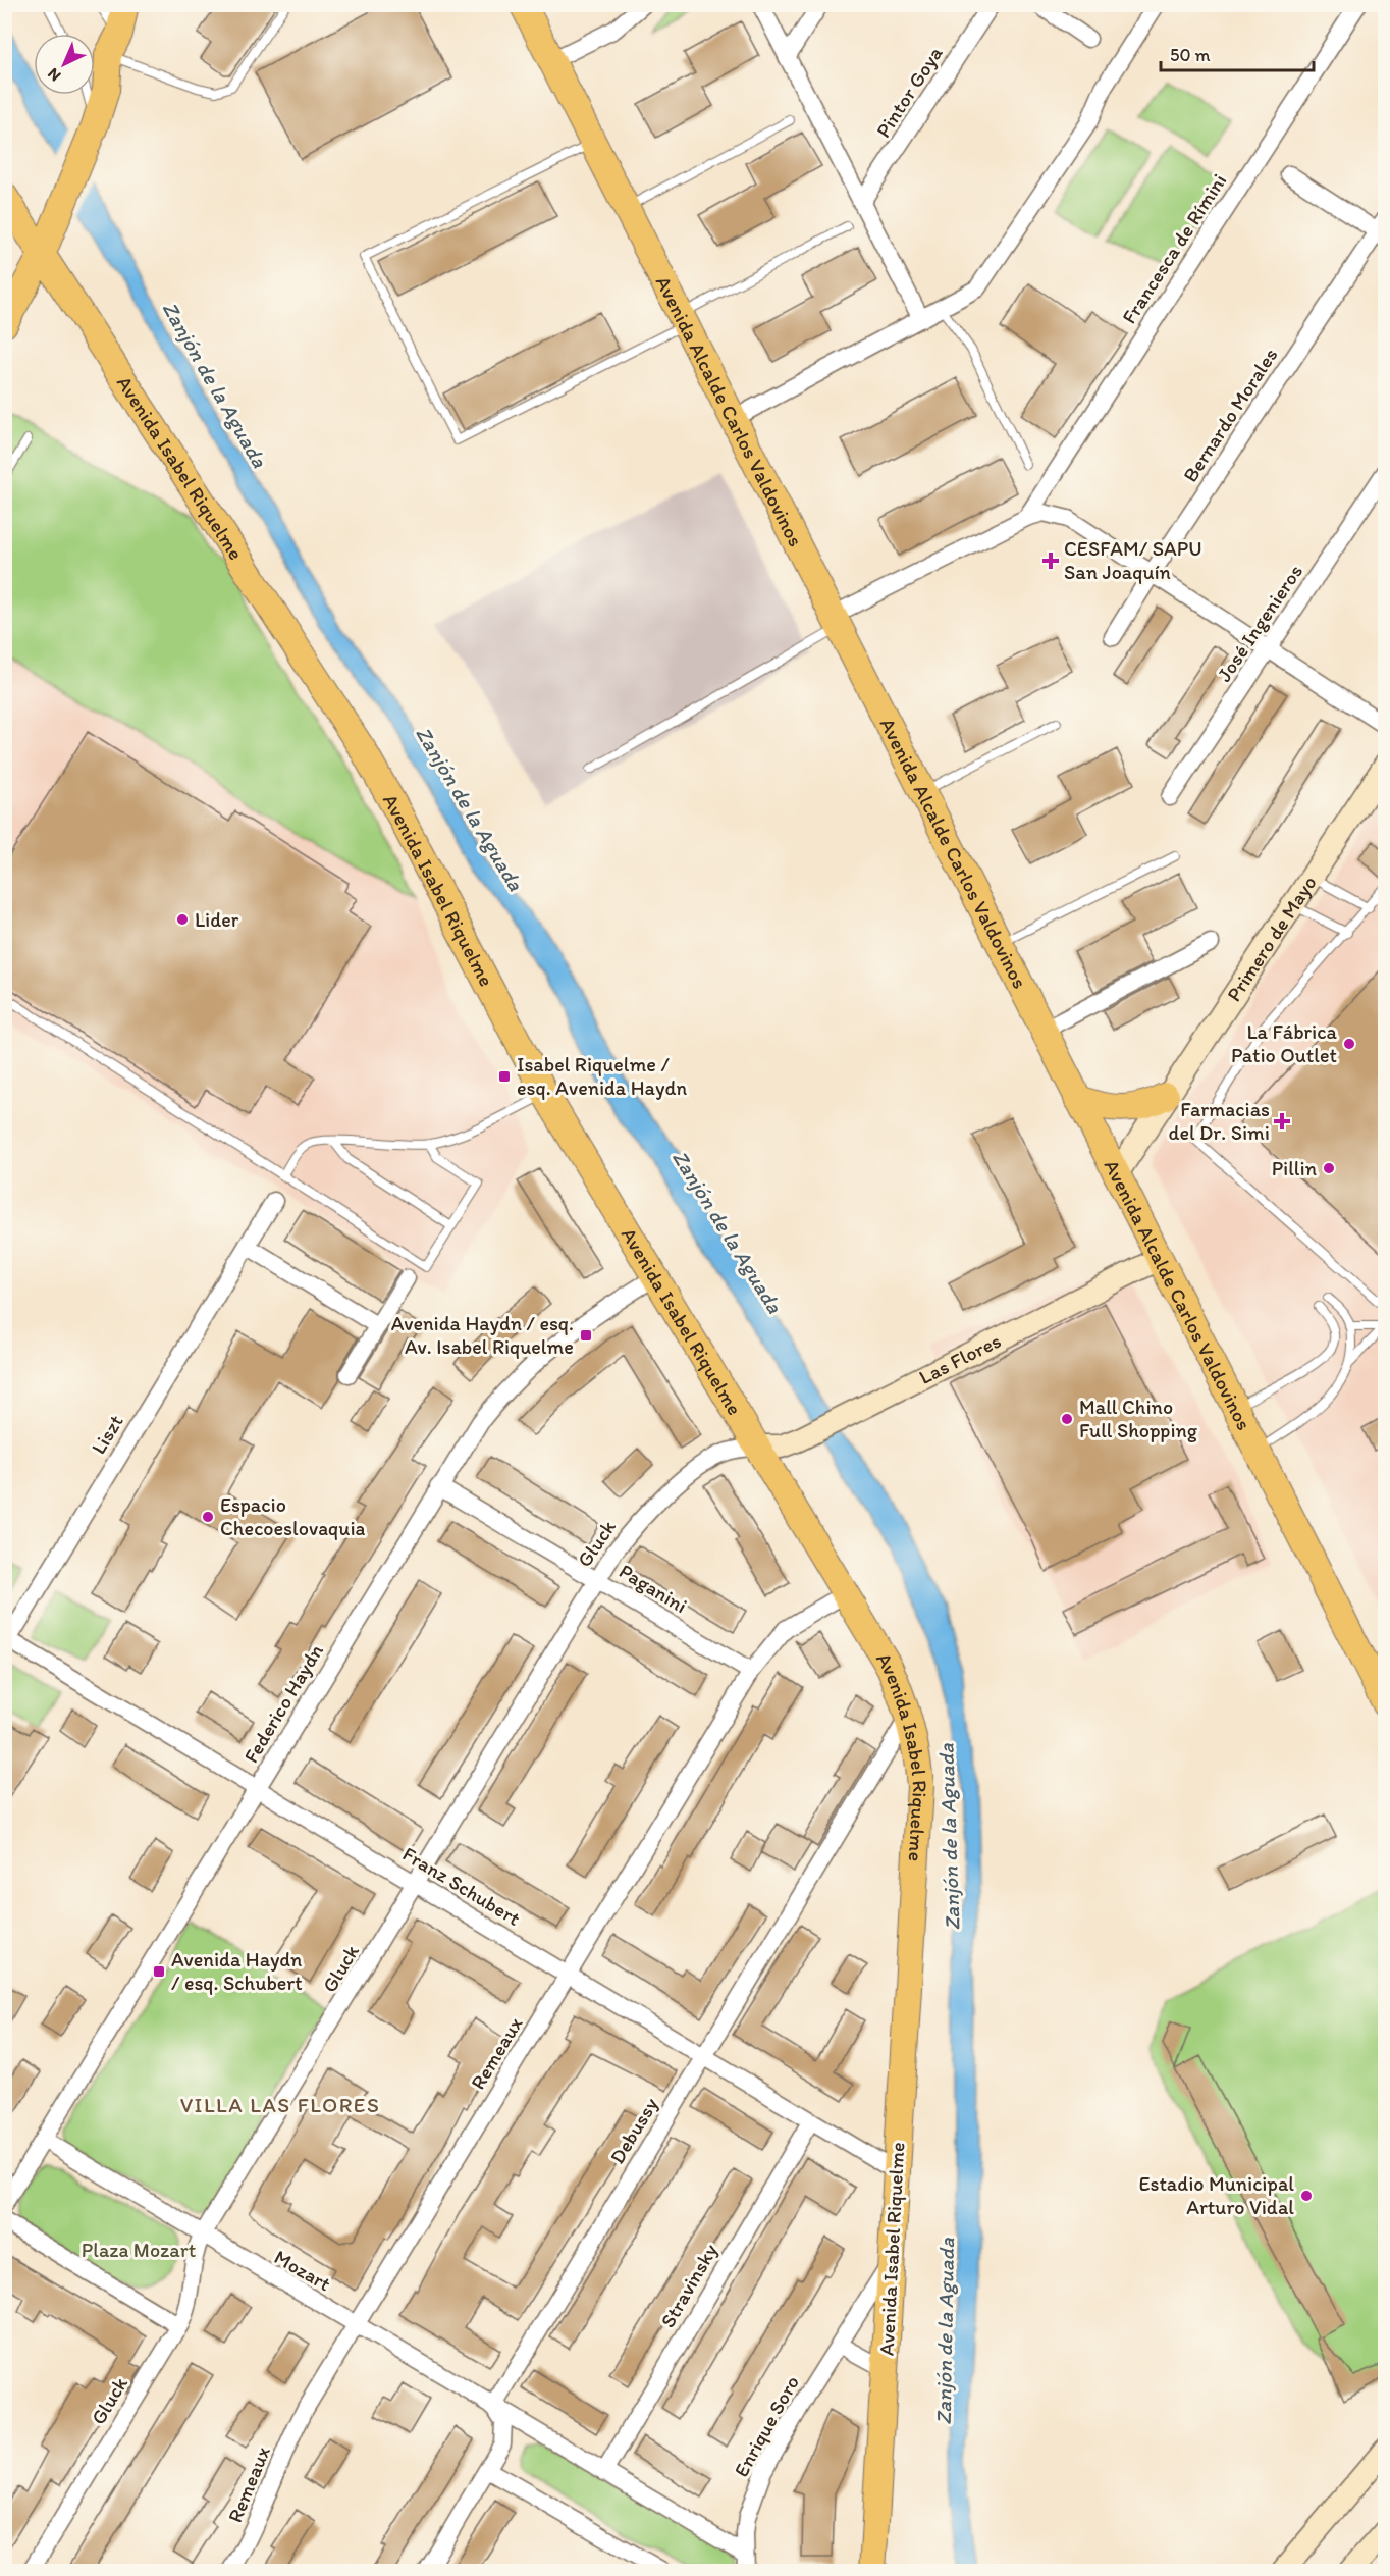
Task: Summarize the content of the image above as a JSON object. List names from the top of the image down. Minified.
{"streets":{"main road":["Avenida Alcalde Carlos Valdovinos","Avenida Isabel Riquelme"],"street":["Pintor Goya","Francesca de Rímini","Bernardo Morales","José Ingenieros","Primero de Mayo","Las Flores","Liszt","Gluck","Paganini","Federico Haydn","Franz Schubert","Remeaux","Debussy","Mozart","Stravinsky","Enrique Soro"]},"crossings":[["Avenida Alcalde Carlos Valdovinos","Primero de Mayo"],["Avenida Alcalde Carlos Valdovinos","Las Flores"],["Avenida Isabel Riquelme","Las Flores"],["Avenida Isabel Riquelme","Gluck"],["Avenida Isabel Riquelme","Federico Haydn"],["Avenida Isabel Riquelme","Franz Schubert"],["Avenida Isabel Riquelme","Remeaux"],["Avenida Isabel Riquelme","Debussy"],["Avenida Isabel Riquelme","Enrique Soro"],["Las Flores","Gluck"],["Liszt","Franz Schubert"],["Gluck","Paganini"],["Gluck","Franz Schubert"],["Gluck","Mozart"],["Paganini","Federico Haydn"],["Paganini","Remeaux"],["Federico Haydn","Franz Schubert"],["Federico Haydn","Mozart"],["Franz Schubert","Remeaux"],["Franz Schubert","Debussy"],["Franz Schubert","Stravinsky"],["Remeaux","Mozart"],["Debussy","Mozart"],["Mozart","Stravinsky"],["Mozart","Enrique Soro"]],"districts":["VILLA LAS FLORES"],"water":["Zanjón de la Aguada"],"parks":["Plaza Mozart"],"places":{"health":["CESFAM/ SAPU San Joaquín","Farmacias del Dr. Simi"],"other":["Lider","La Fábrica Patio Outlet","Pillin","Mall Chino Full Shopping","Espacio Checoeslovaquia","Estadio Municipal Arturo Vidal"],"transit":["Isabel Riquelme / esq. Avenida Haydn","Avenida Haydn / esq. Av. Isabel Riquelme","Avenida Haydn / esq. Schubert"]},"scale_bar":"50 m","north":"bottom left"}
